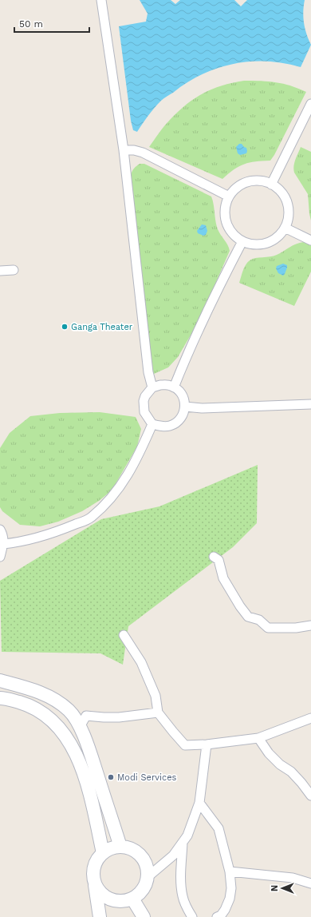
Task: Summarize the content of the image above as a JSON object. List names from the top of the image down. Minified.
{"places":["Ganga Theater","Modi Services"],"scale_bar":"50 m","north":"left"}
